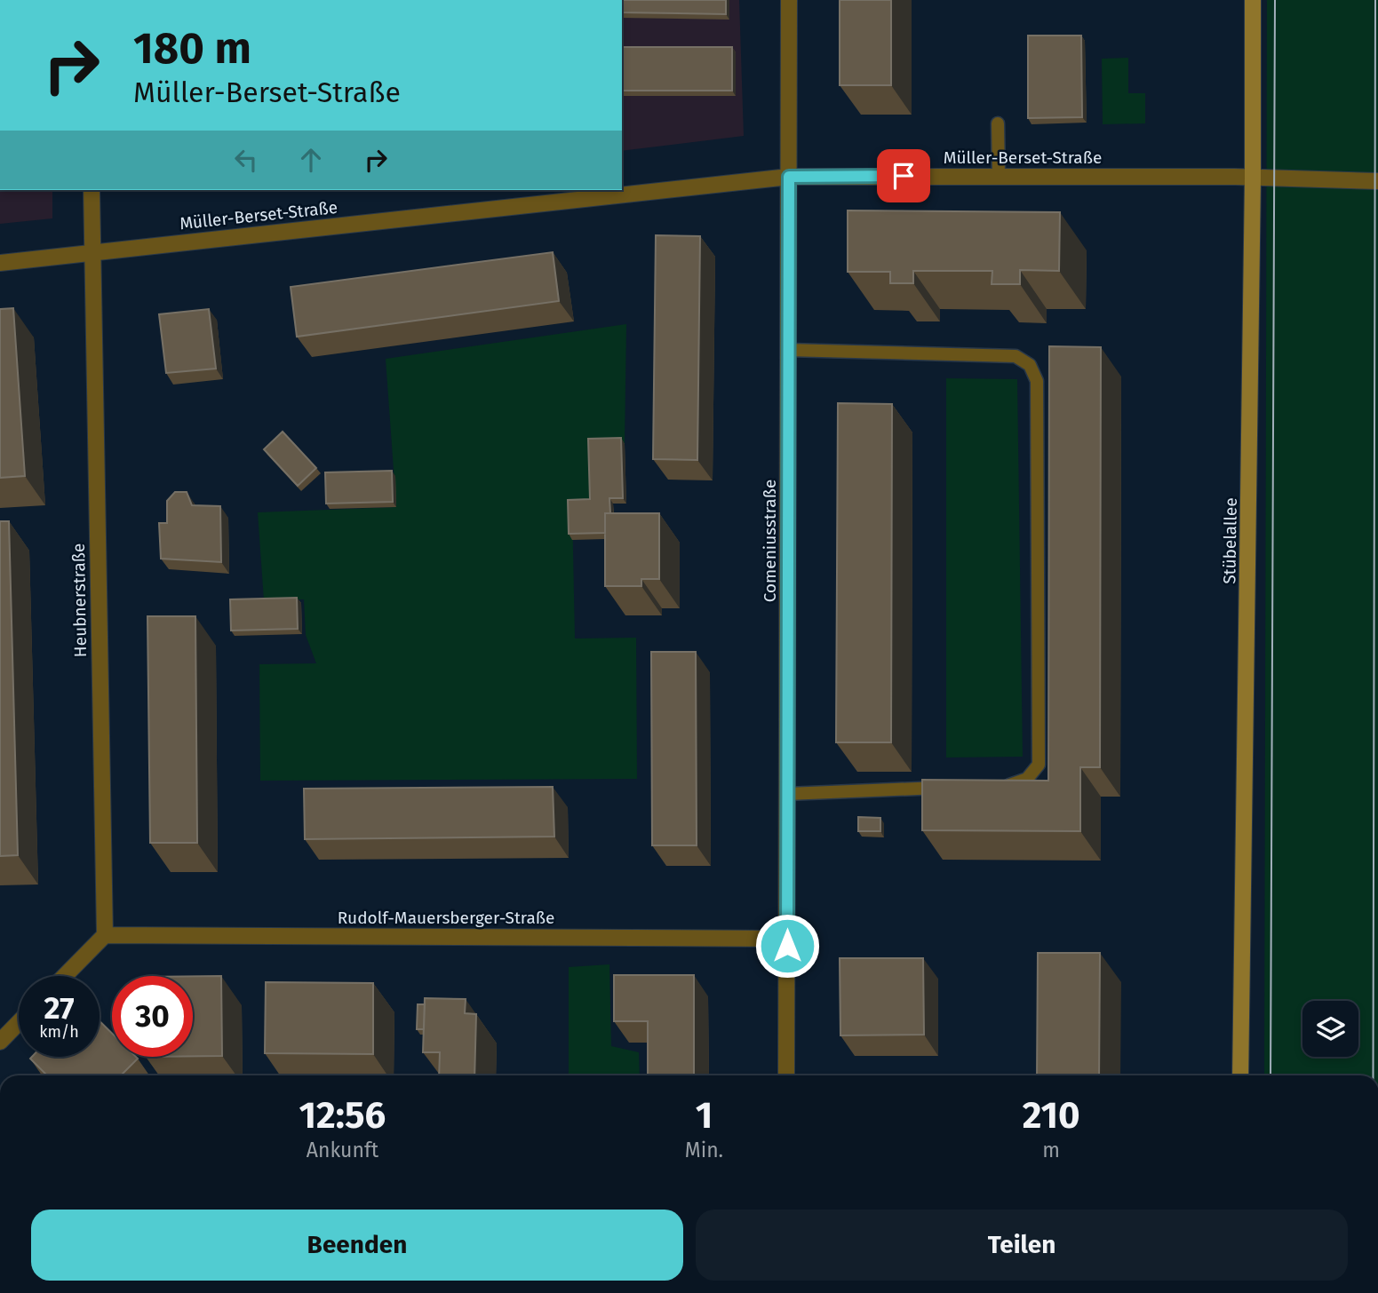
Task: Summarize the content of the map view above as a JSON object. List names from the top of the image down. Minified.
{"streets":{"main road":["Stübelallee"],"street":["Müller-Berset-Straße","Comeniusstraße","Heubnerstraße","Rudolf-Mauersberger-Straße"]},"crossings":[["Müller-Berset-Straße","Comeniusstraße"],["Müller-Berset-Straße","Stübelallee"],["Müller-Berset-Straße","Heubnerstraße"],["Comeniusstraße","Rudolf-Mauersberger-Straße"],["Heubnerstraße","Rudolf-Mauersberger-Straße"]],"page":{"turn":["180 m","Müller-Berset-Straße"],"speed":"27 km/h","limit":"30","eta":["12:56","Ankunft","1","Min.","210","m"],"buttons":["Beenden","Teilen"]}}
